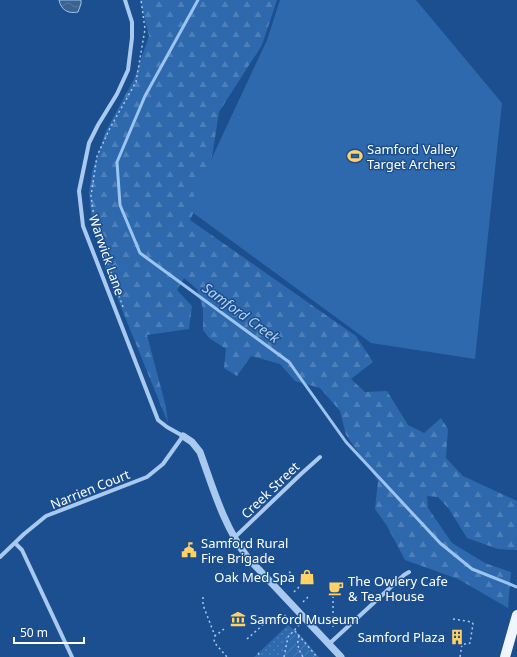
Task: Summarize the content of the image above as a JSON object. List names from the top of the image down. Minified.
{"streets":{"street":["Warwick Lane","Narrien Court","Creek Street"]},"crossings":[["Warwick Lane","Narrien Court"]],"water":["Samford Creek"],"places":{"sports":["Samford Valley Target Archers"],"public building":["Samford Rural Fire Brigade"],"shop":["Oak Med Spa"],"cafe":["The Owlery Cafe & Tea House"],"museum":["Samford Museum"],"building":["Samford Plaza"]},"scale_bar":"50 m"}
